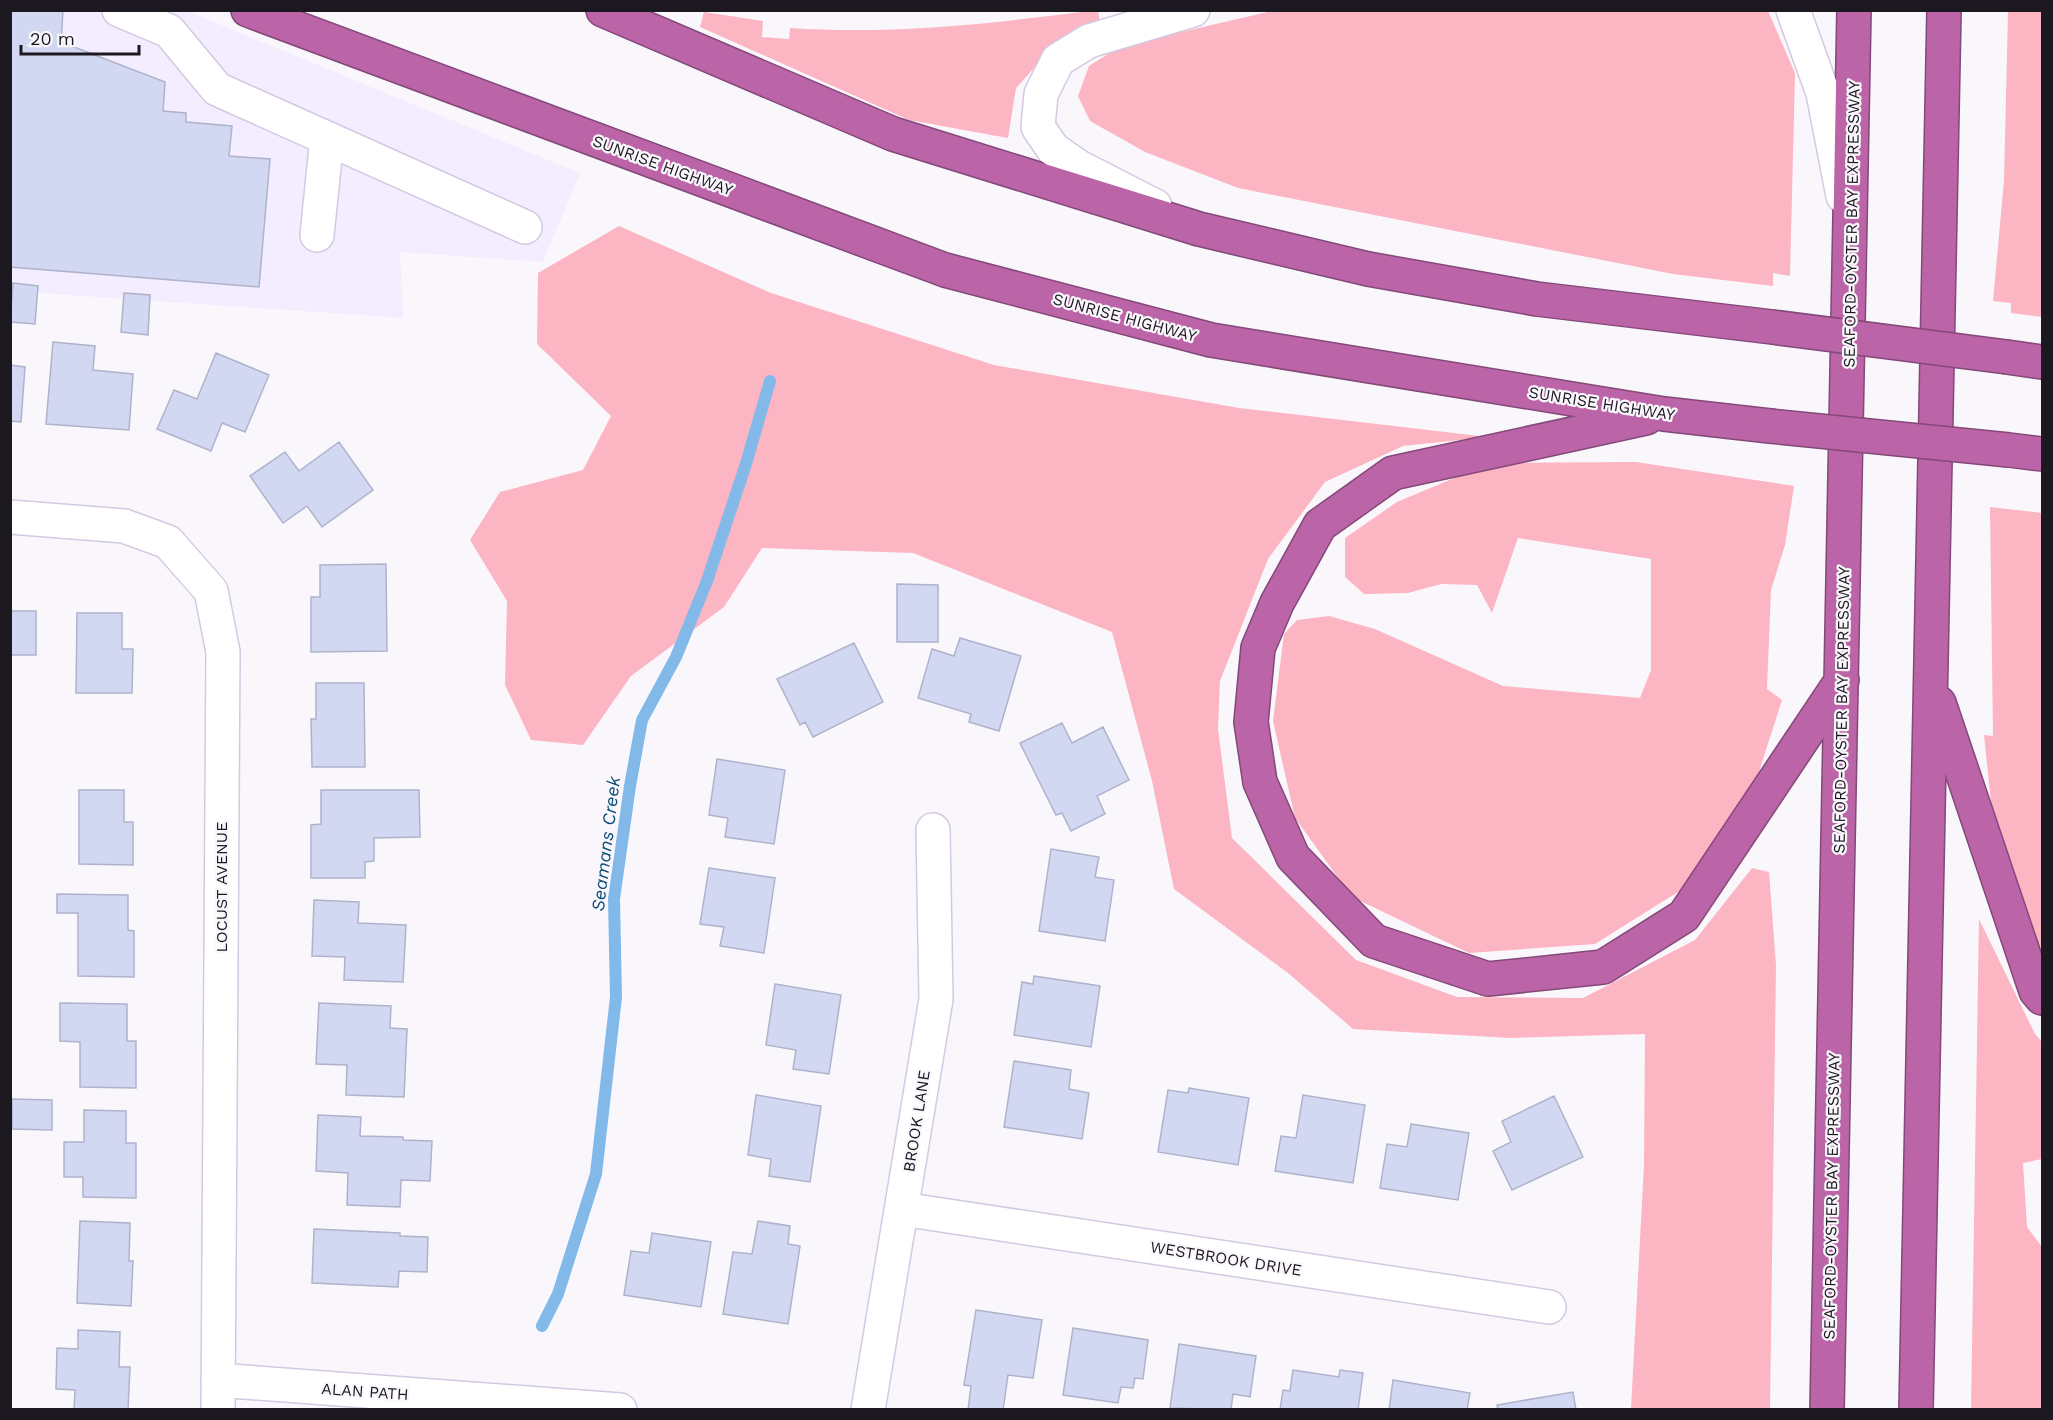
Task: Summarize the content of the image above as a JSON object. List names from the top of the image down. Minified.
{"streets":{"highway":["SUNRISE HIGHWAY","SEAFORD-OYSTER BAY EXPRESSWAY"],"street":["LOCUST AVENUE","BROOK LANE","WESTBROOK DRIVE","ALAN PATH"]},"crossings":[["LOCUST AVENUE","ALAN PATH"],["BROOK LANE","WESTBROOK DRIVE"]],"water":["Seamans Creek"],"scale_bar":"20 m"}
